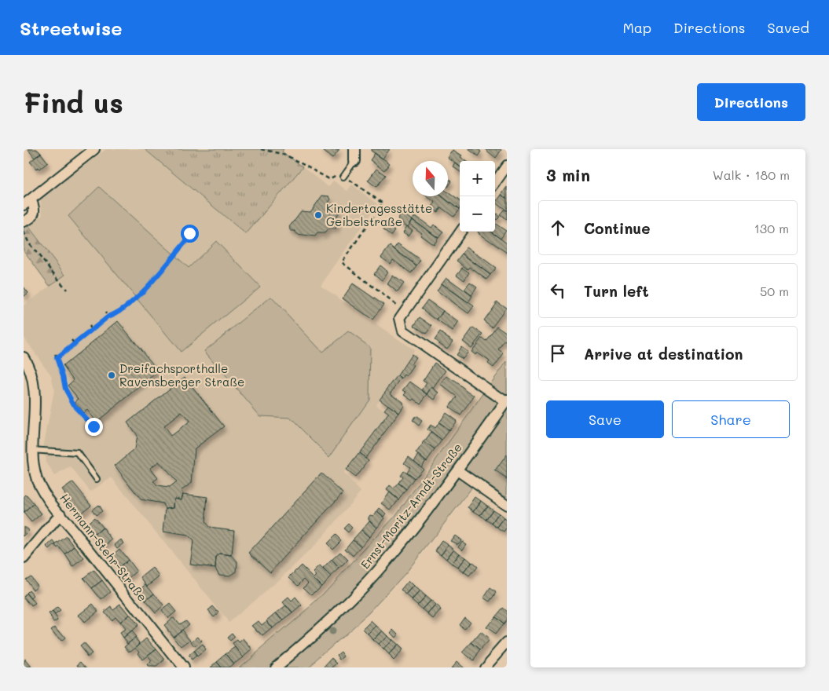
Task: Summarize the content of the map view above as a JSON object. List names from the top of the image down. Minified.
{"streets":{"street":["Ernst-Moritz-Arndt-Straße","Hermann-Stehr-Straße"]},"places":["Kindertagesstätte Geibelstraße","Dreifachsporthalle Ravensberger Straße"],"north":"top","page":{"header":"Streetwise","nav":["Map","Directions","Saved"],"buttons":["Directions",["Save","Share"]],"title":"Find us","heading":["3 min","Walk · 180 m"],"map_buttons":["+","−"],"list":[["Continue","130 m"],["Turn left","50 m"],"Arrive at destination"]}}
